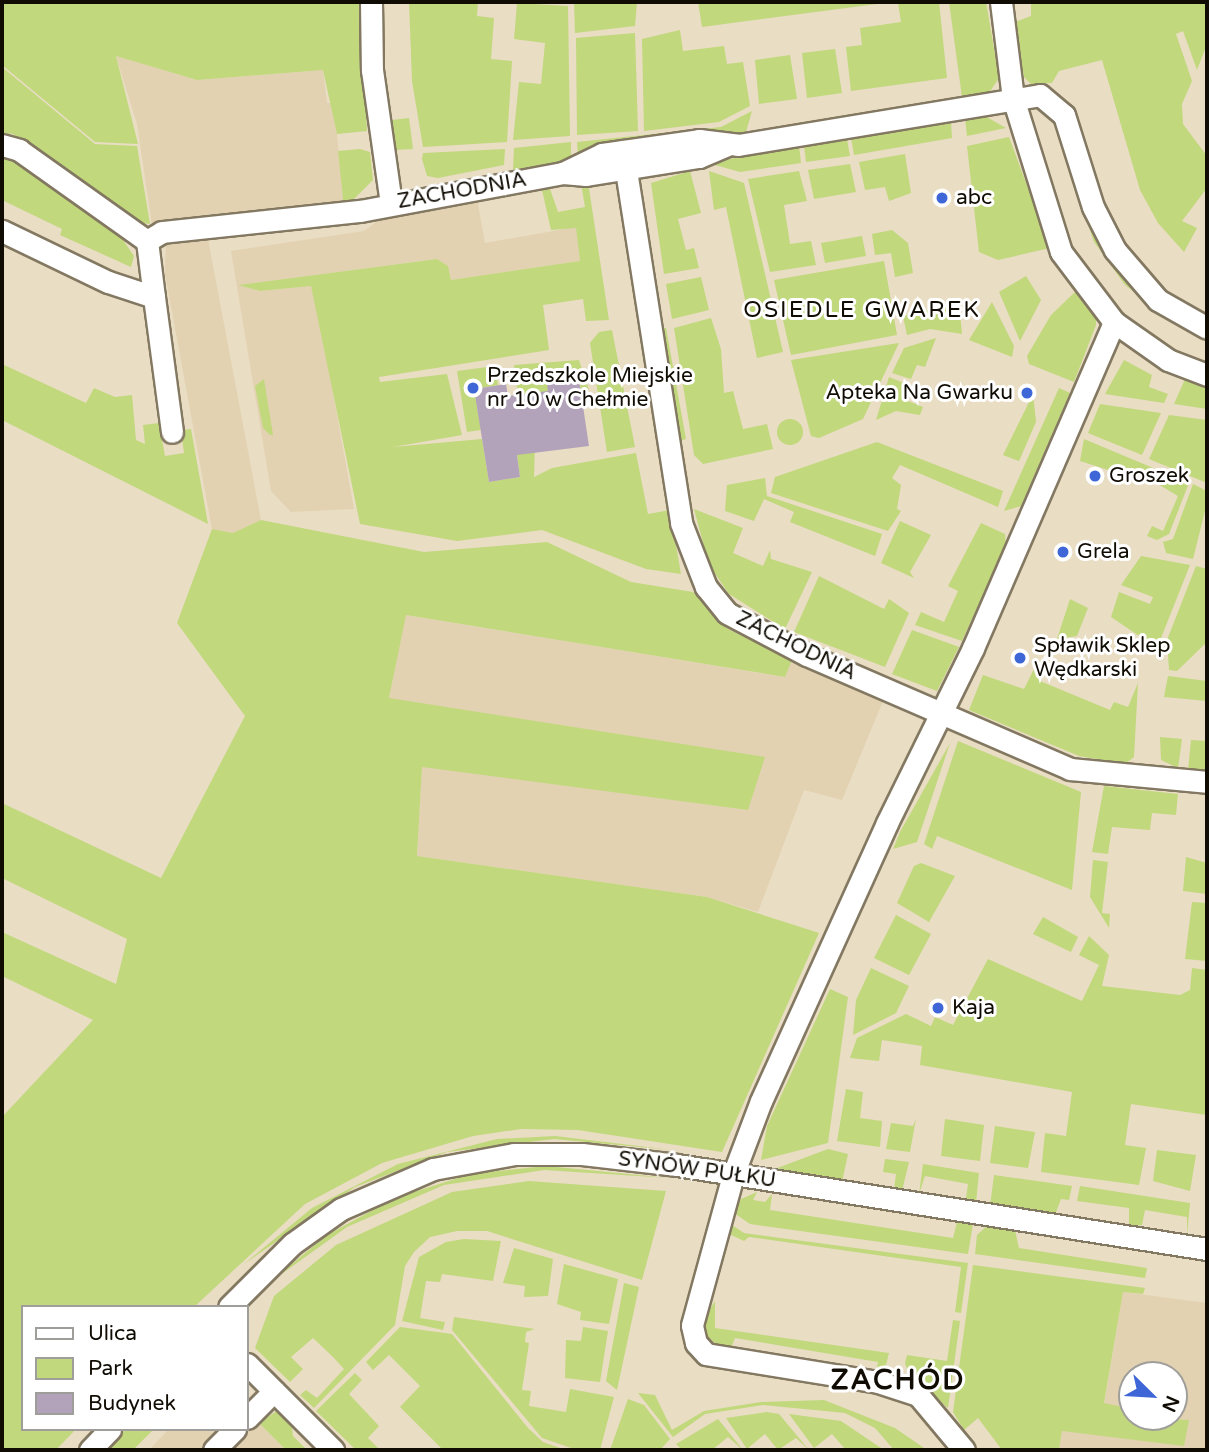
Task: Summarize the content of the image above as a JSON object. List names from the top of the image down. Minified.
{"streets":{"street":["ZACHODNIA","SYNÓW PUŁKU"]},"districts":["OSIEDLE GWAREK","ZACHÓD"],"places":["abc","Przedszkole Miejskie nr 10 w Chełmie","Apteka Na Gwarku","Groszek","Grela","Spławik Sklep Wędkarski","Kaja"],"legend":["Ulica","Park","Budynek"],"north":"bottom right"}
